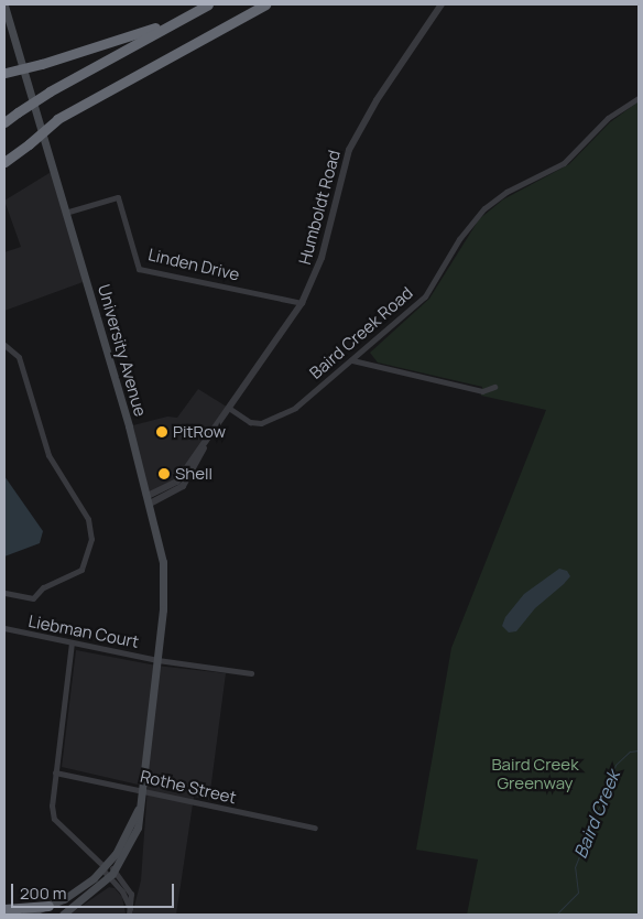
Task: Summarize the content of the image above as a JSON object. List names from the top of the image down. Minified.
{"streets":{"main road":["University Avenue"],"street":["Humboldt Road","Linden Drive","Baird Creek Road","Liebman Court","Rothe Street"]},"crossings":[["Humboldt Road","Linden Drive"],["Humboldt Road","Baird Creek Road"],["Humboldt Road","University Avenue"],["Linden Drive","University Avenue"],["University Avenue","Liebman Court"],["University Avenue","Rothe Street"]],"water":["Baird Creek"],"parks":["Baird Creek Greenway"],"places":["PitRow","Shell"],"scale_bar":"200 m"}
